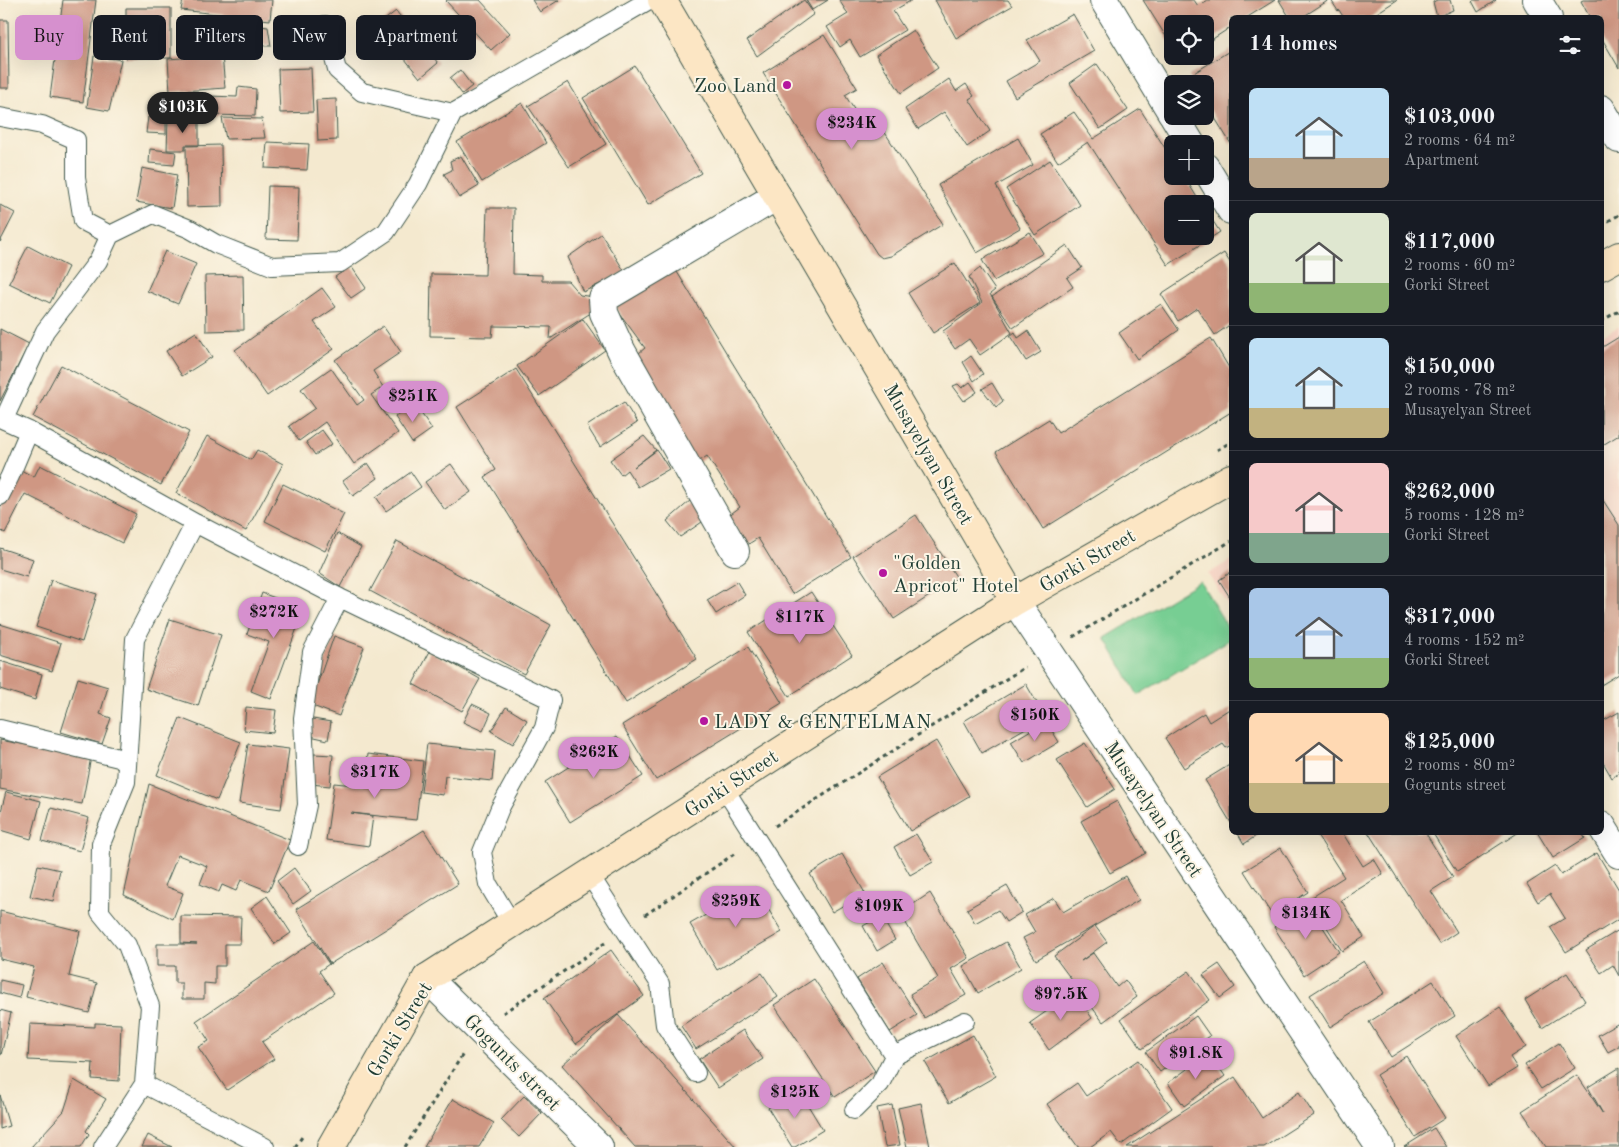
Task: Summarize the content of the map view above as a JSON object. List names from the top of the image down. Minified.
{"streets":{"main road":["Musayelyan Street","Gorki Street"],"street":["Gogunts street"]},"crossings":[["Musayelyan Street","Gorki Street"],["Gorki Street","Gogunts street"]],"places":["Zoo Land","\"Golden Apricot\" Hotel","LADY & GENTELMAN"],"page":{"map_buttons":["+","−"],"chip":["Buy","Rent","Filters","New","Apartment"],"heading":"14 homes","list":[{"name":"$103,000","note":"2 rooms · 64 m² · Apartment"},{"name":"$117,000","note":"2 rooms · 60 m² · Gorki Street"},{"name":"$150,000","note":"2 rooms · 78 m² · Musayelyan Street"},{"name":"$262,000","note":"5 rooms · 128 m² · Gorki Street"},{"name":"$317,000","note":"4 rooms · 152 m² · Gorki Street"},{"name":"$125,000","note":"2 rooms · 80 m² · Gogunts street"}],"price":["$103K","$234K","$251K","$272K","$117K","$150K","$262K","$317K","$259K","$109K","$134K","$97.5K","$91.8K","$125K"]}}
